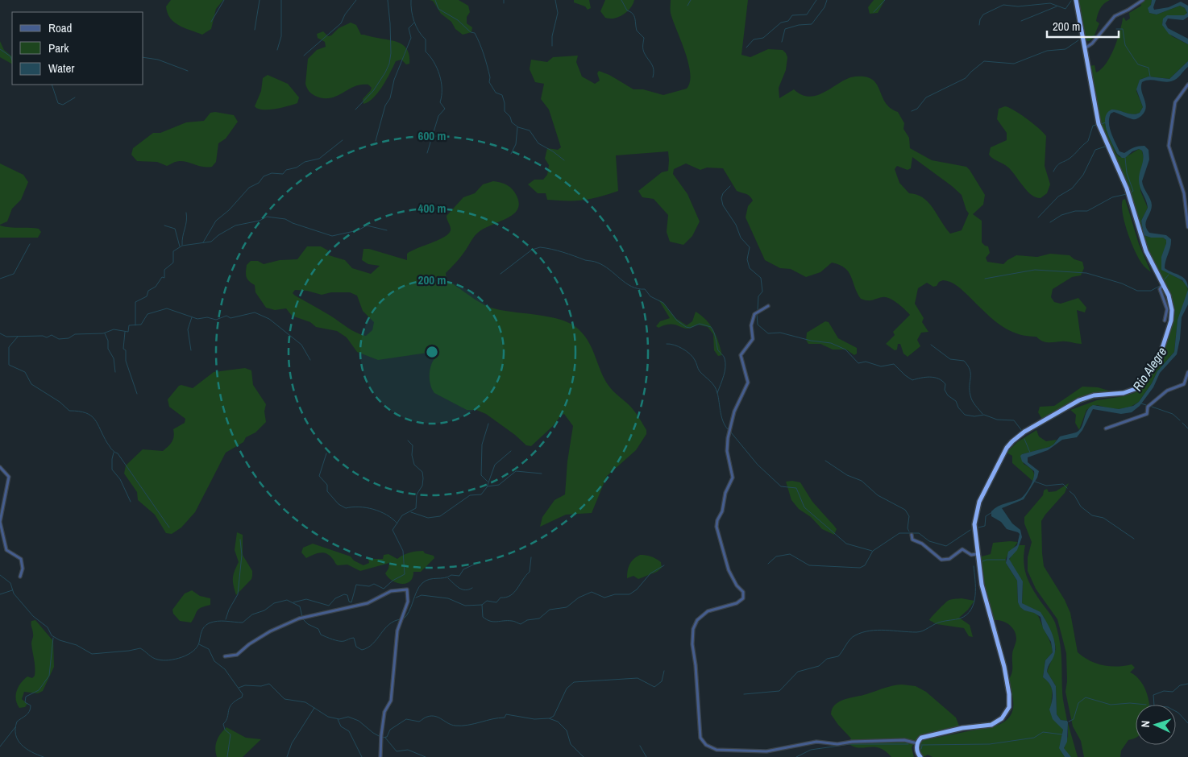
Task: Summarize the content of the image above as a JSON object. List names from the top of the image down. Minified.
{"water":["Rio Alegre"],"legend":["Road","Park","Water"],"scale_bar":"200 m","north":"left","rings":["600 m","400 m","200 m"]}
